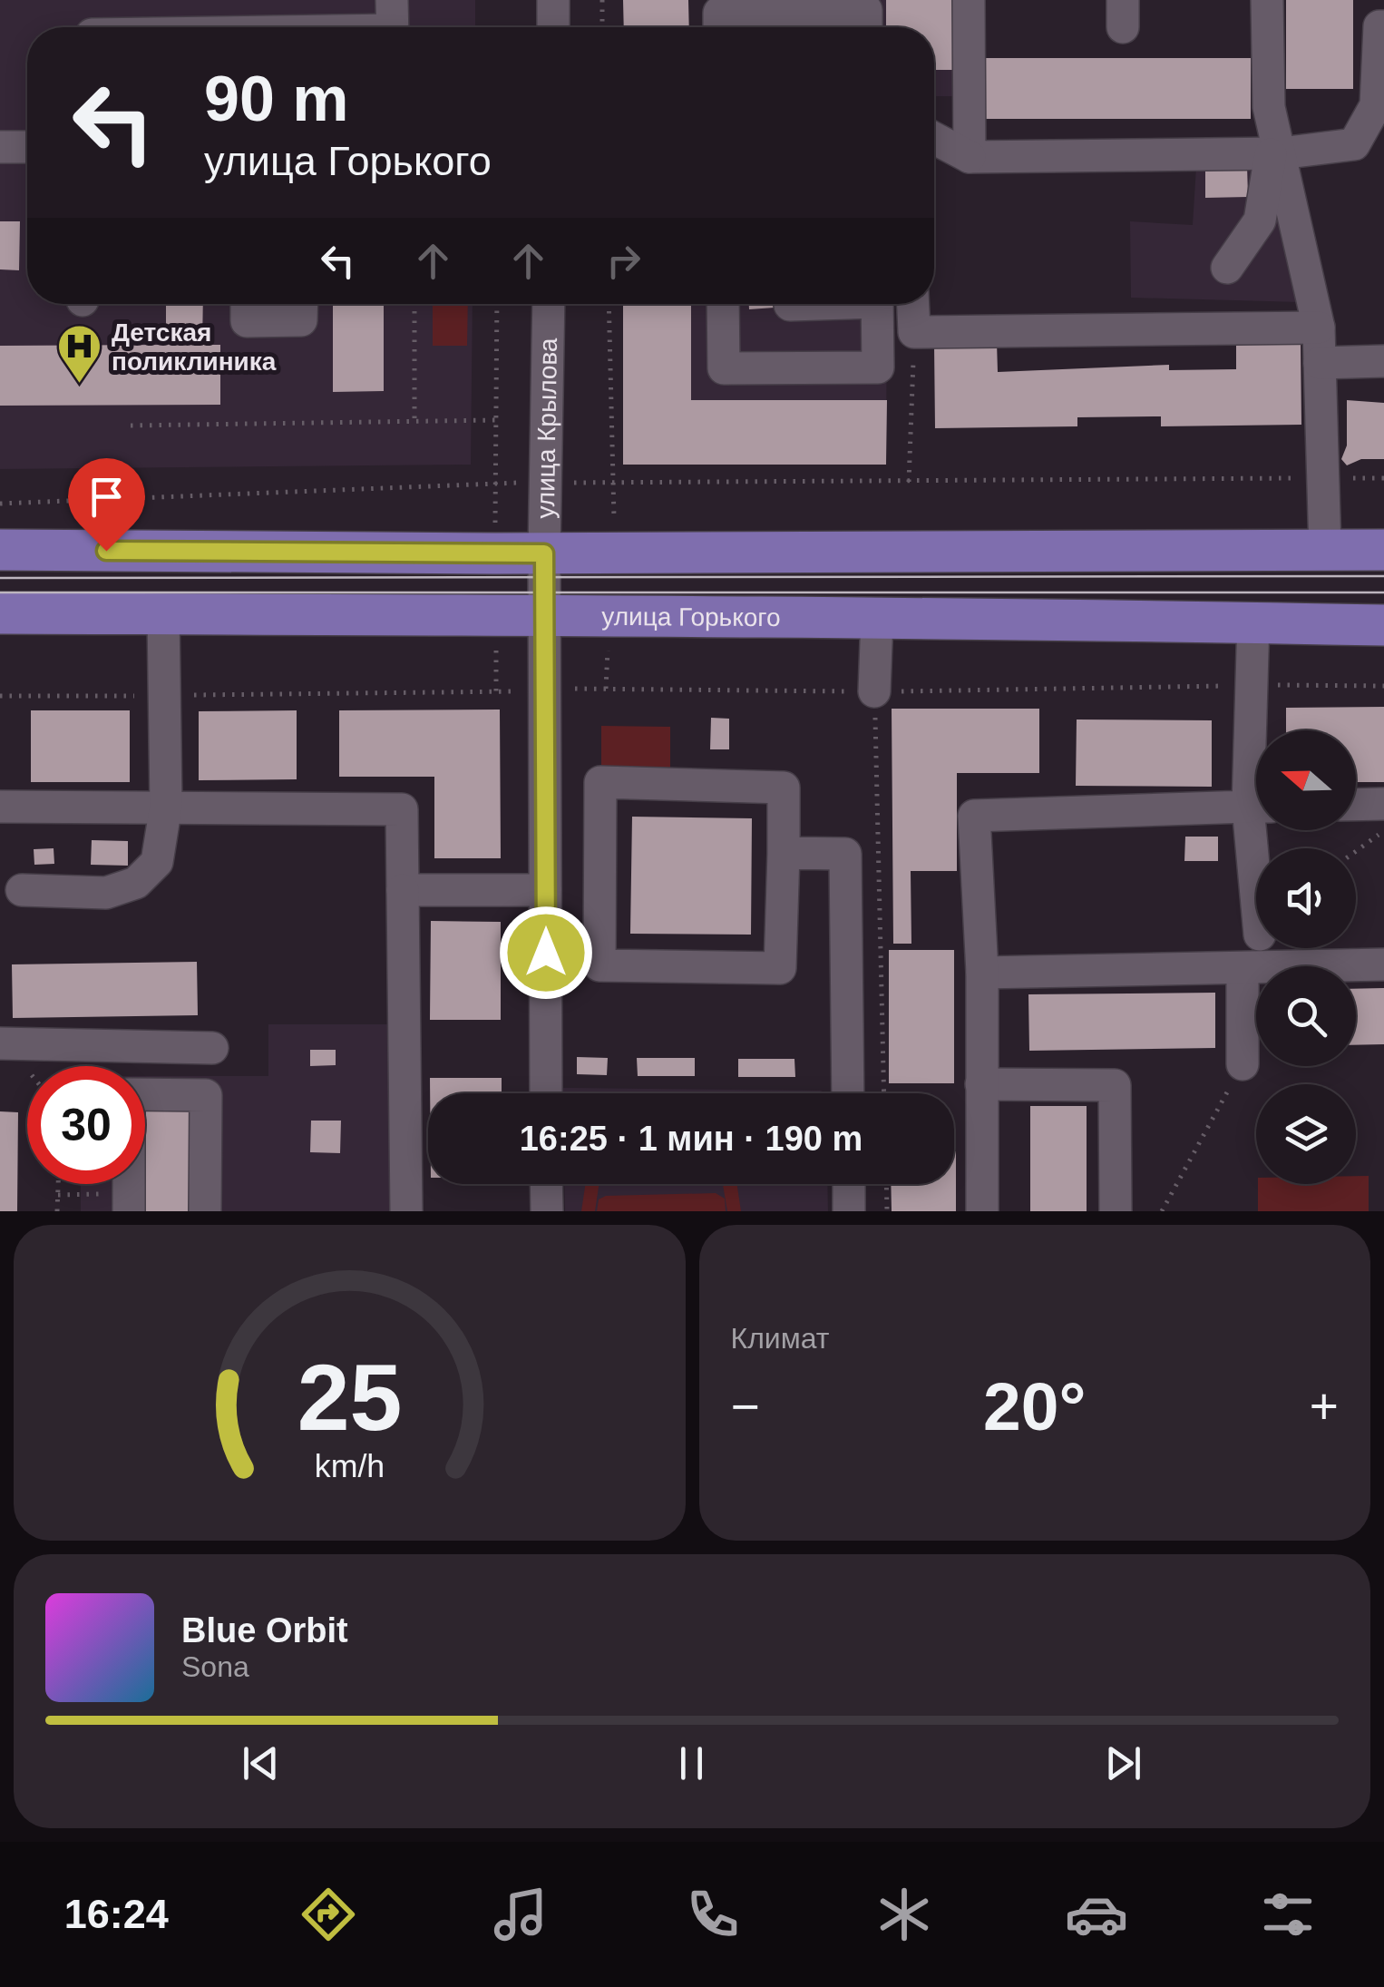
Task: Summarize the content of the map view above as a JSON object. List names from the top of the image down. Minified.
{"streets":{"main road":["улица Горького"],"street":["улица Крылова"]},"crossings":[["улица Крылова","улица Горького"]],"places":{"hospital":["Детская поликлиника"]},"north":"left","page":{"turn":["90 m","улица Горького"],"limit":"30","trip":"16:25 · 1 мин · 190 m","tile":"Климат","heat":["−","20°","+"],"song":["Blue Orbit","Sona"],"tabs":"16:24","gauge":["25","km/h"]}}
